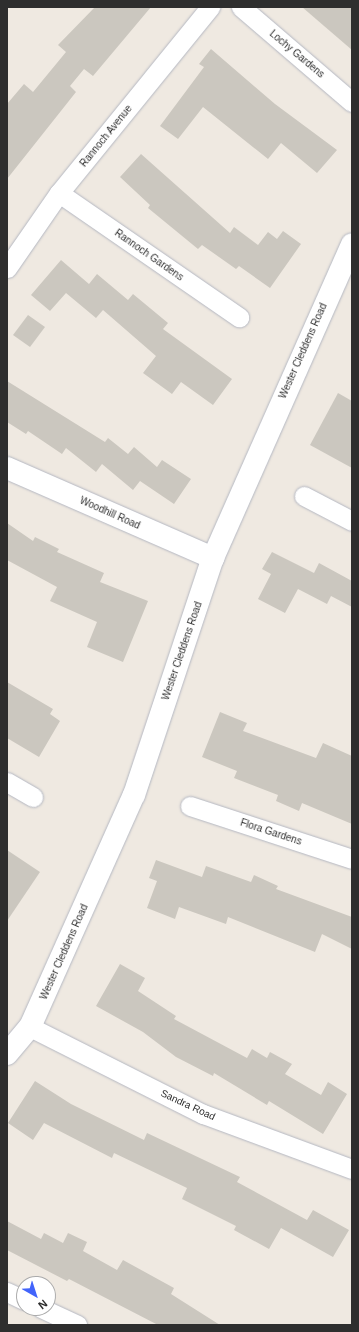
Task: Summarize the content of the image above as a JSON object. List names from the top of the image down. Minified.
{"streets":{"street":["Lochy Gardens","Rannoch Avenue","Rannoch Gardens","Wester Cleddens Road","Woodhill Road","Flora Gardens","Sandra Road"]},"crossings":[["Rannoch Avenue","Rannoch Gardens"],["Wester Cleddens Road","Woodhill Road"],["Wester Cleddens Road","Sandra Road"]],"north":"bottom right"}
